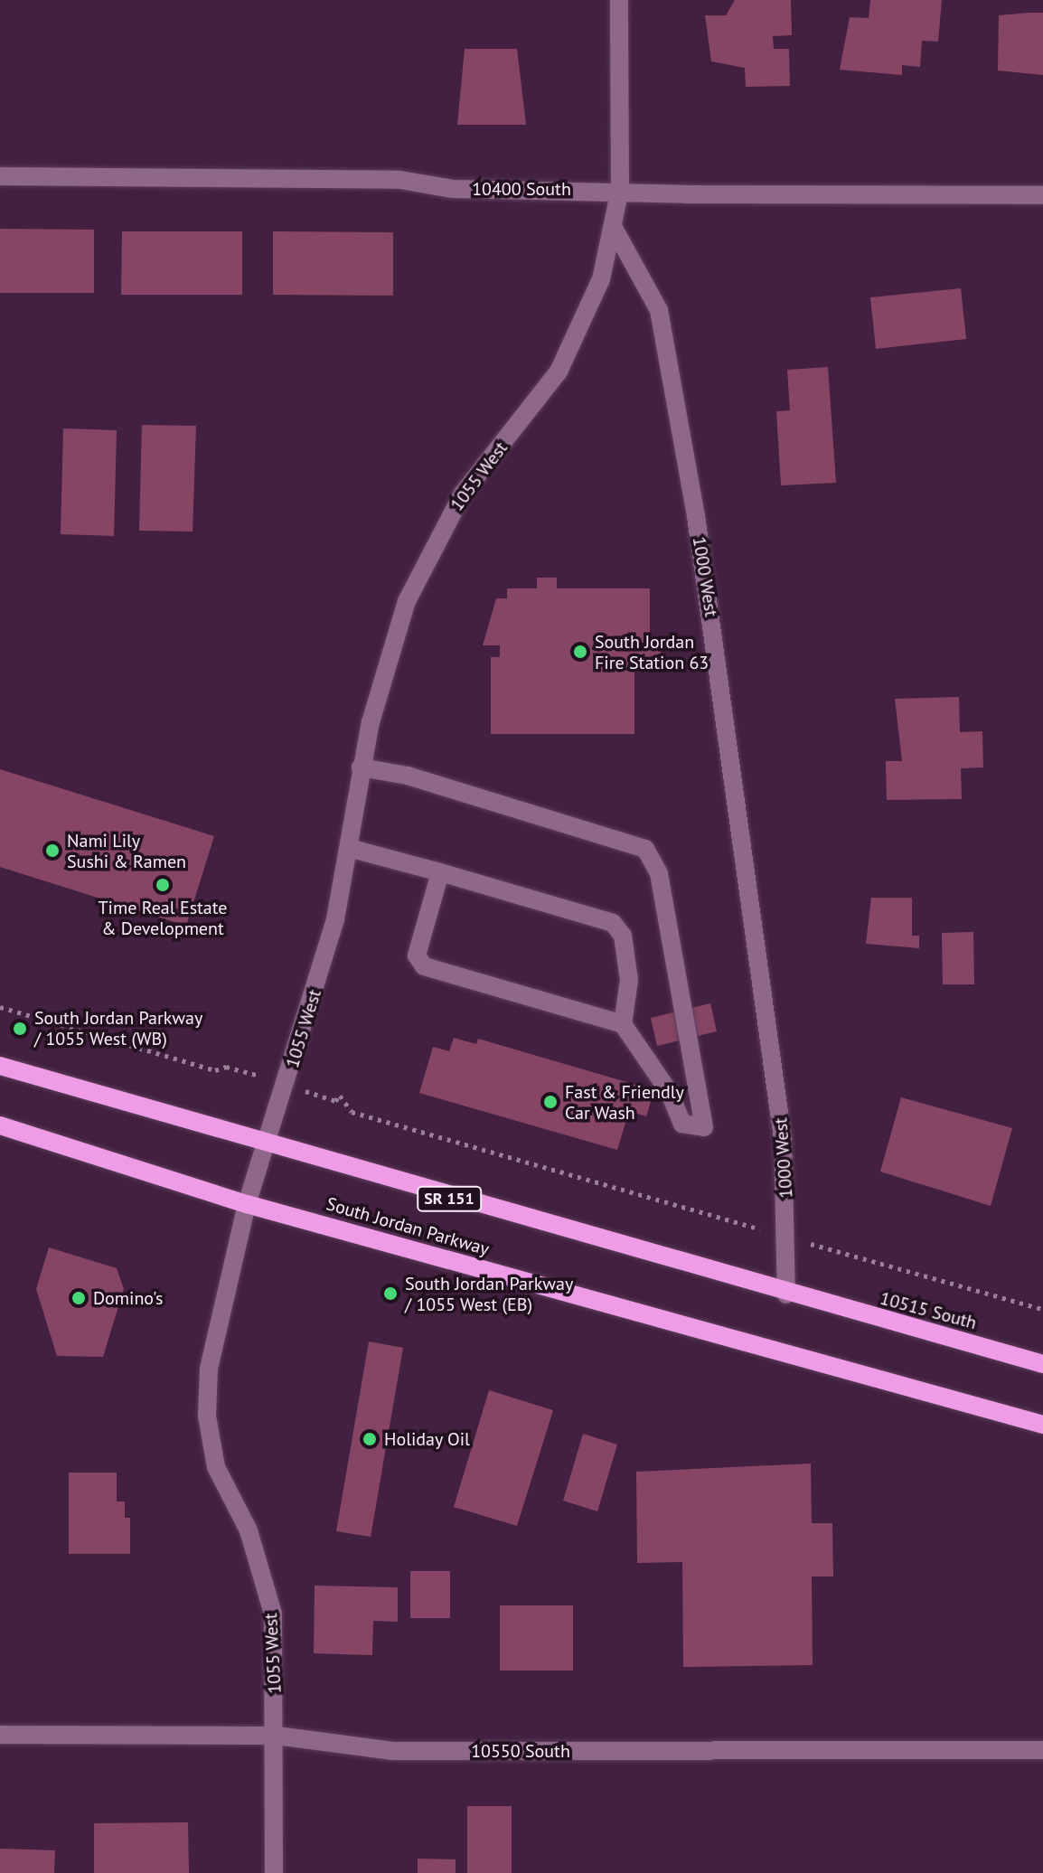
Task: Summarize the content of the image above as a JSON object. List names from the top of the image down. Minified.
{"streets":{"main road":["SR 151","South Jordan Parkway","10515 South"],"street":["10400 South","1055 West","1000 West","10550 South"]},"crossings":[["1055 West","1000 West"],["1055 West","SR 151"],["1055 West","South Jordan Parkway"],["1055 West","10550 South"],["1000 West","SR 151"],["1000 West","10515 South"],["SR 151","10515 South"]],"places":["South Jordan Fire Station 63","Nami Lily Sushi & Ramen","Time Real Estate & Development","South Jordan Parkway / 1055 West (WB)","Fast & Friendly Car Wash","South Jordan Parkway / 1055 West (EB)","Domino's","Holiday Oil"]}
